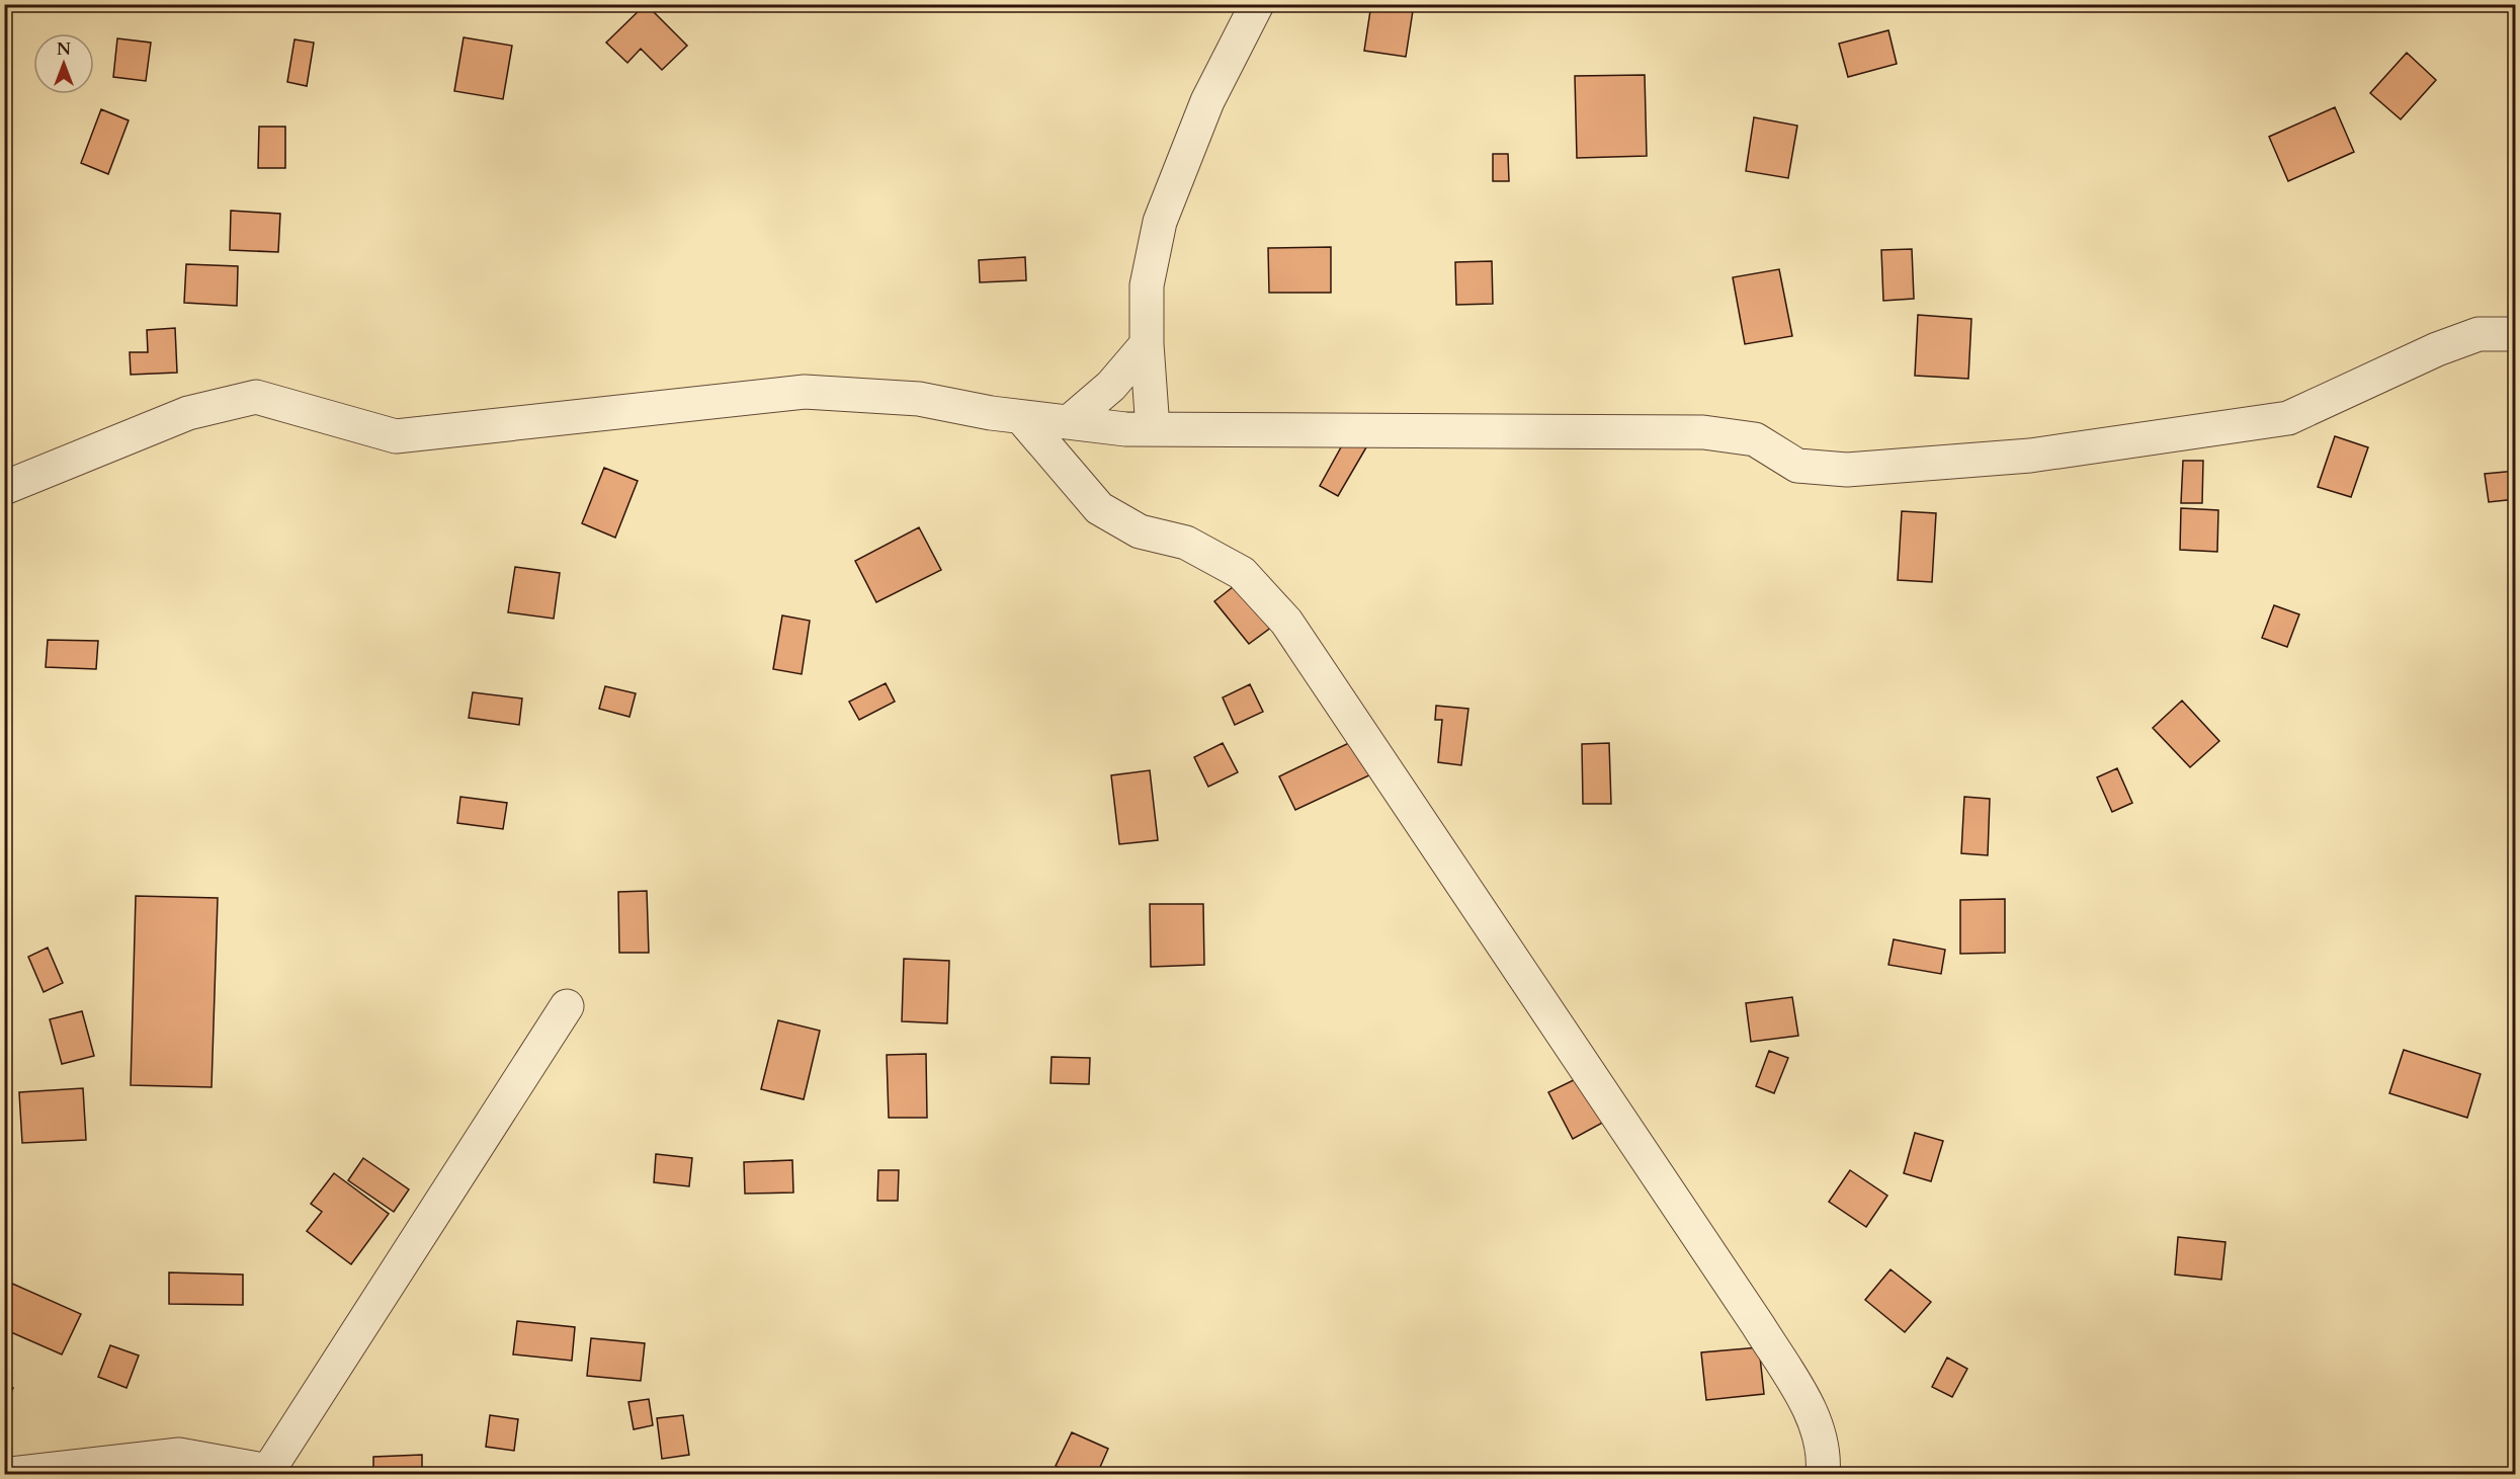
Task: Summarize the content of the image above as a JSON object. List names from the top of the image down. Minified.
{"north":"top"}
